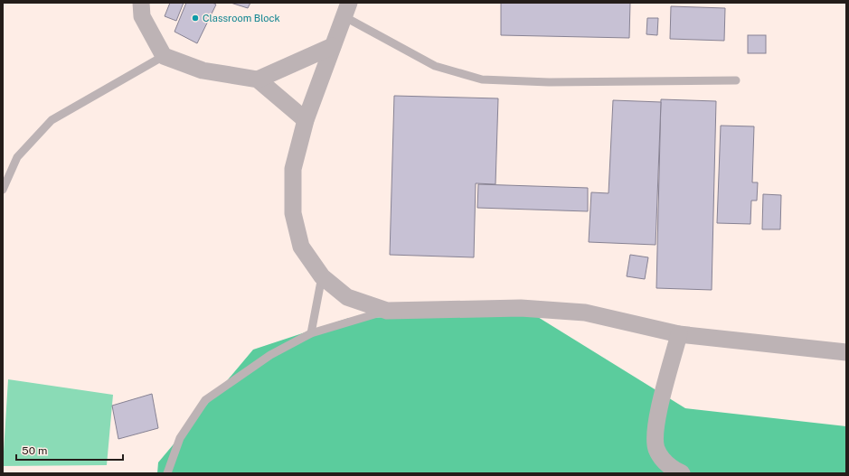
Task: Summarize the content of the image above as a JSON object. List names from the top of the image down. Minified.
{"places":["Classroom Block"],"scale_bar":"50 m"}
